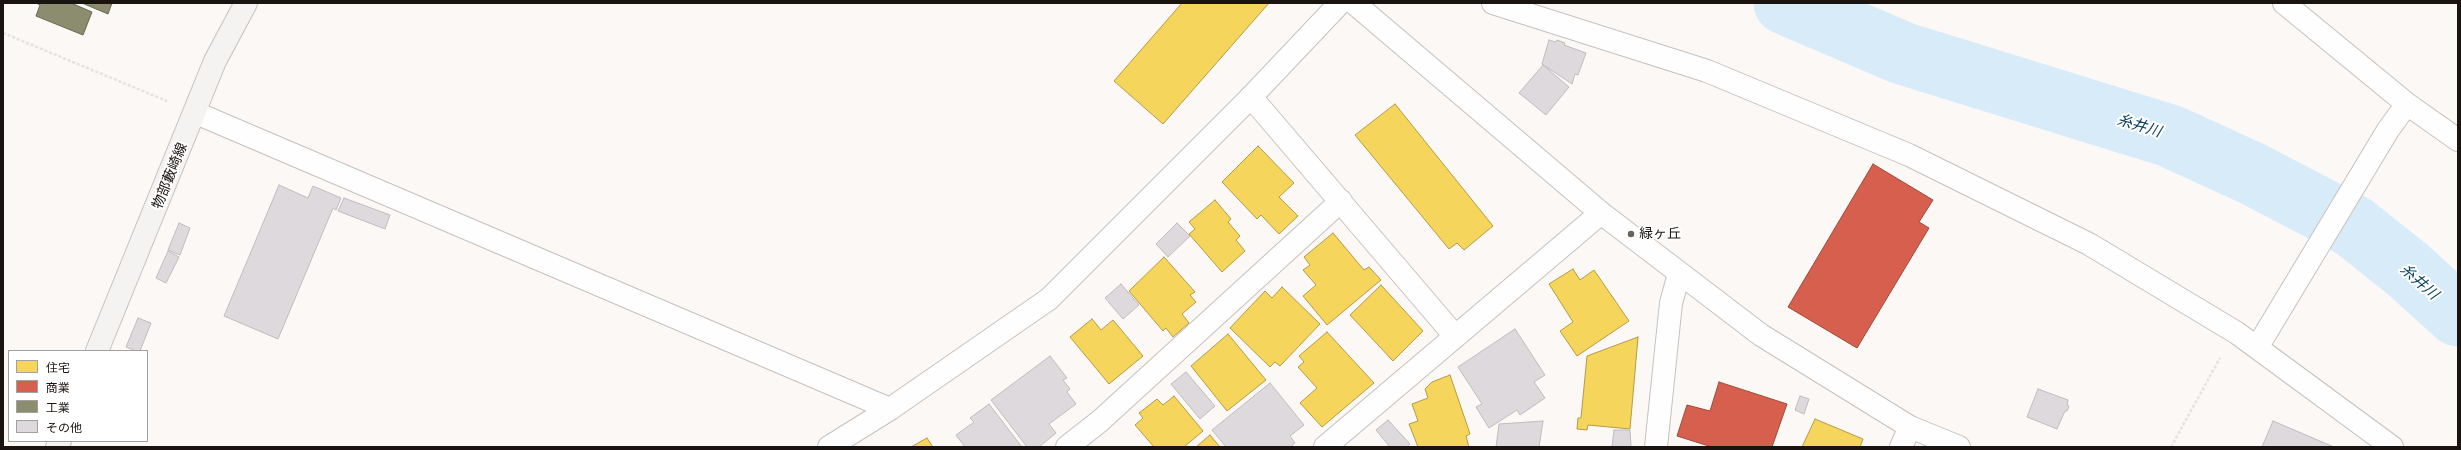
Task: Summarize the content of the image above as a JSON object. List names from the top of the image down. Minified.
{"streets":{"main road":["物部藪崎線"]},"water":["糸井川"],"places":["緑ヶ丘"],"legend":["住宅","商業","工業","その他"]}
